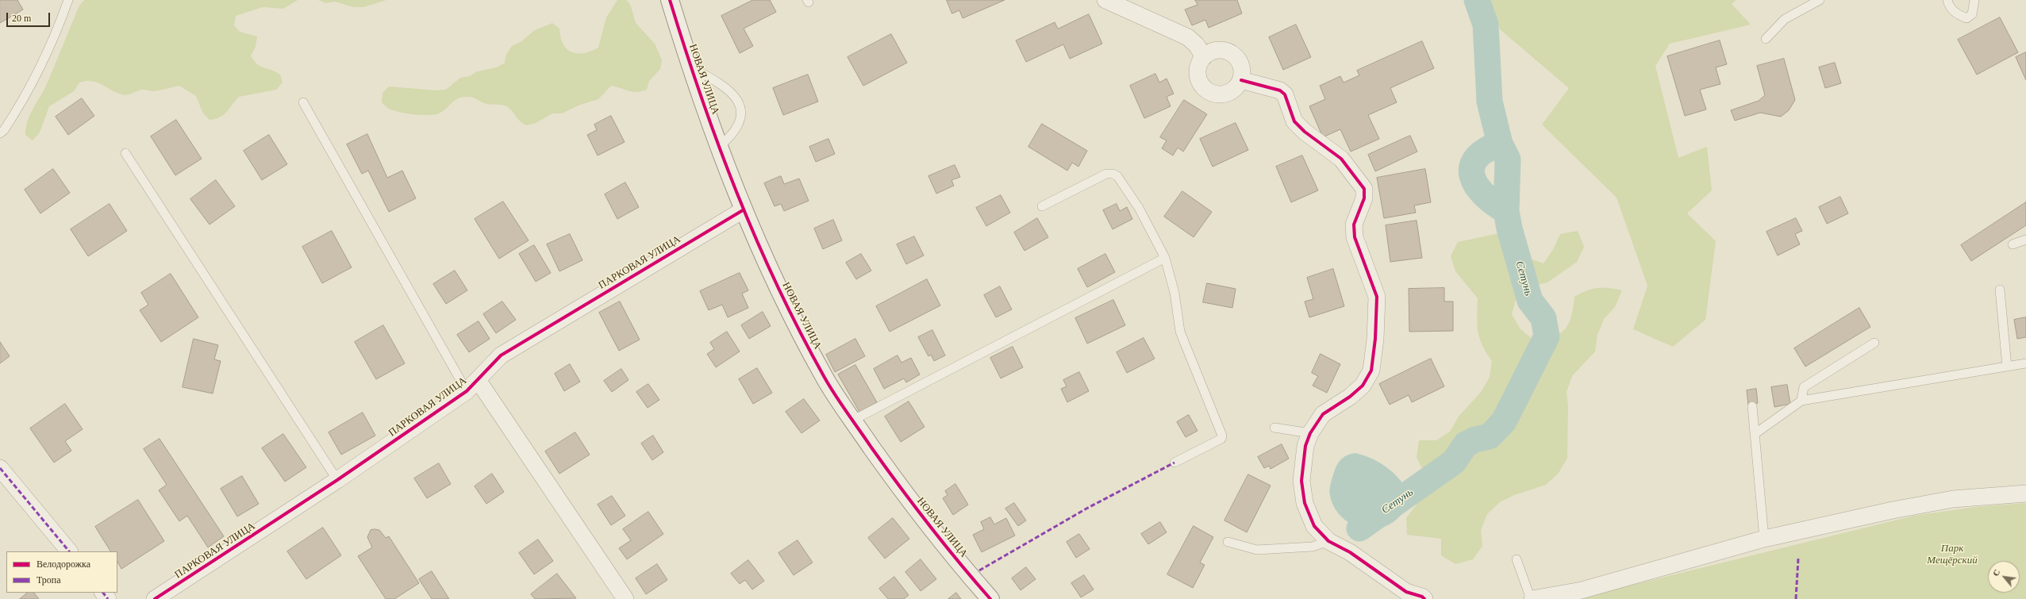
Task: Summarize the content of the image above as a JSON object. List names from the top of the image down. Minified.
{"streets":{"street":["НОВАЯ УЛИЦА","ПАРКОВАЯ УЛИЦА"]},"crossings":[["НОВАЯ УЛИЦА","ПАРКОВАЯ УЛИЦА"]],"water":["Сетунь"],"parks":["Парк Мещёрский"],"legend":["Велодорожка","Тропа"],"scale_bar":"20 m","north":"top left"}
